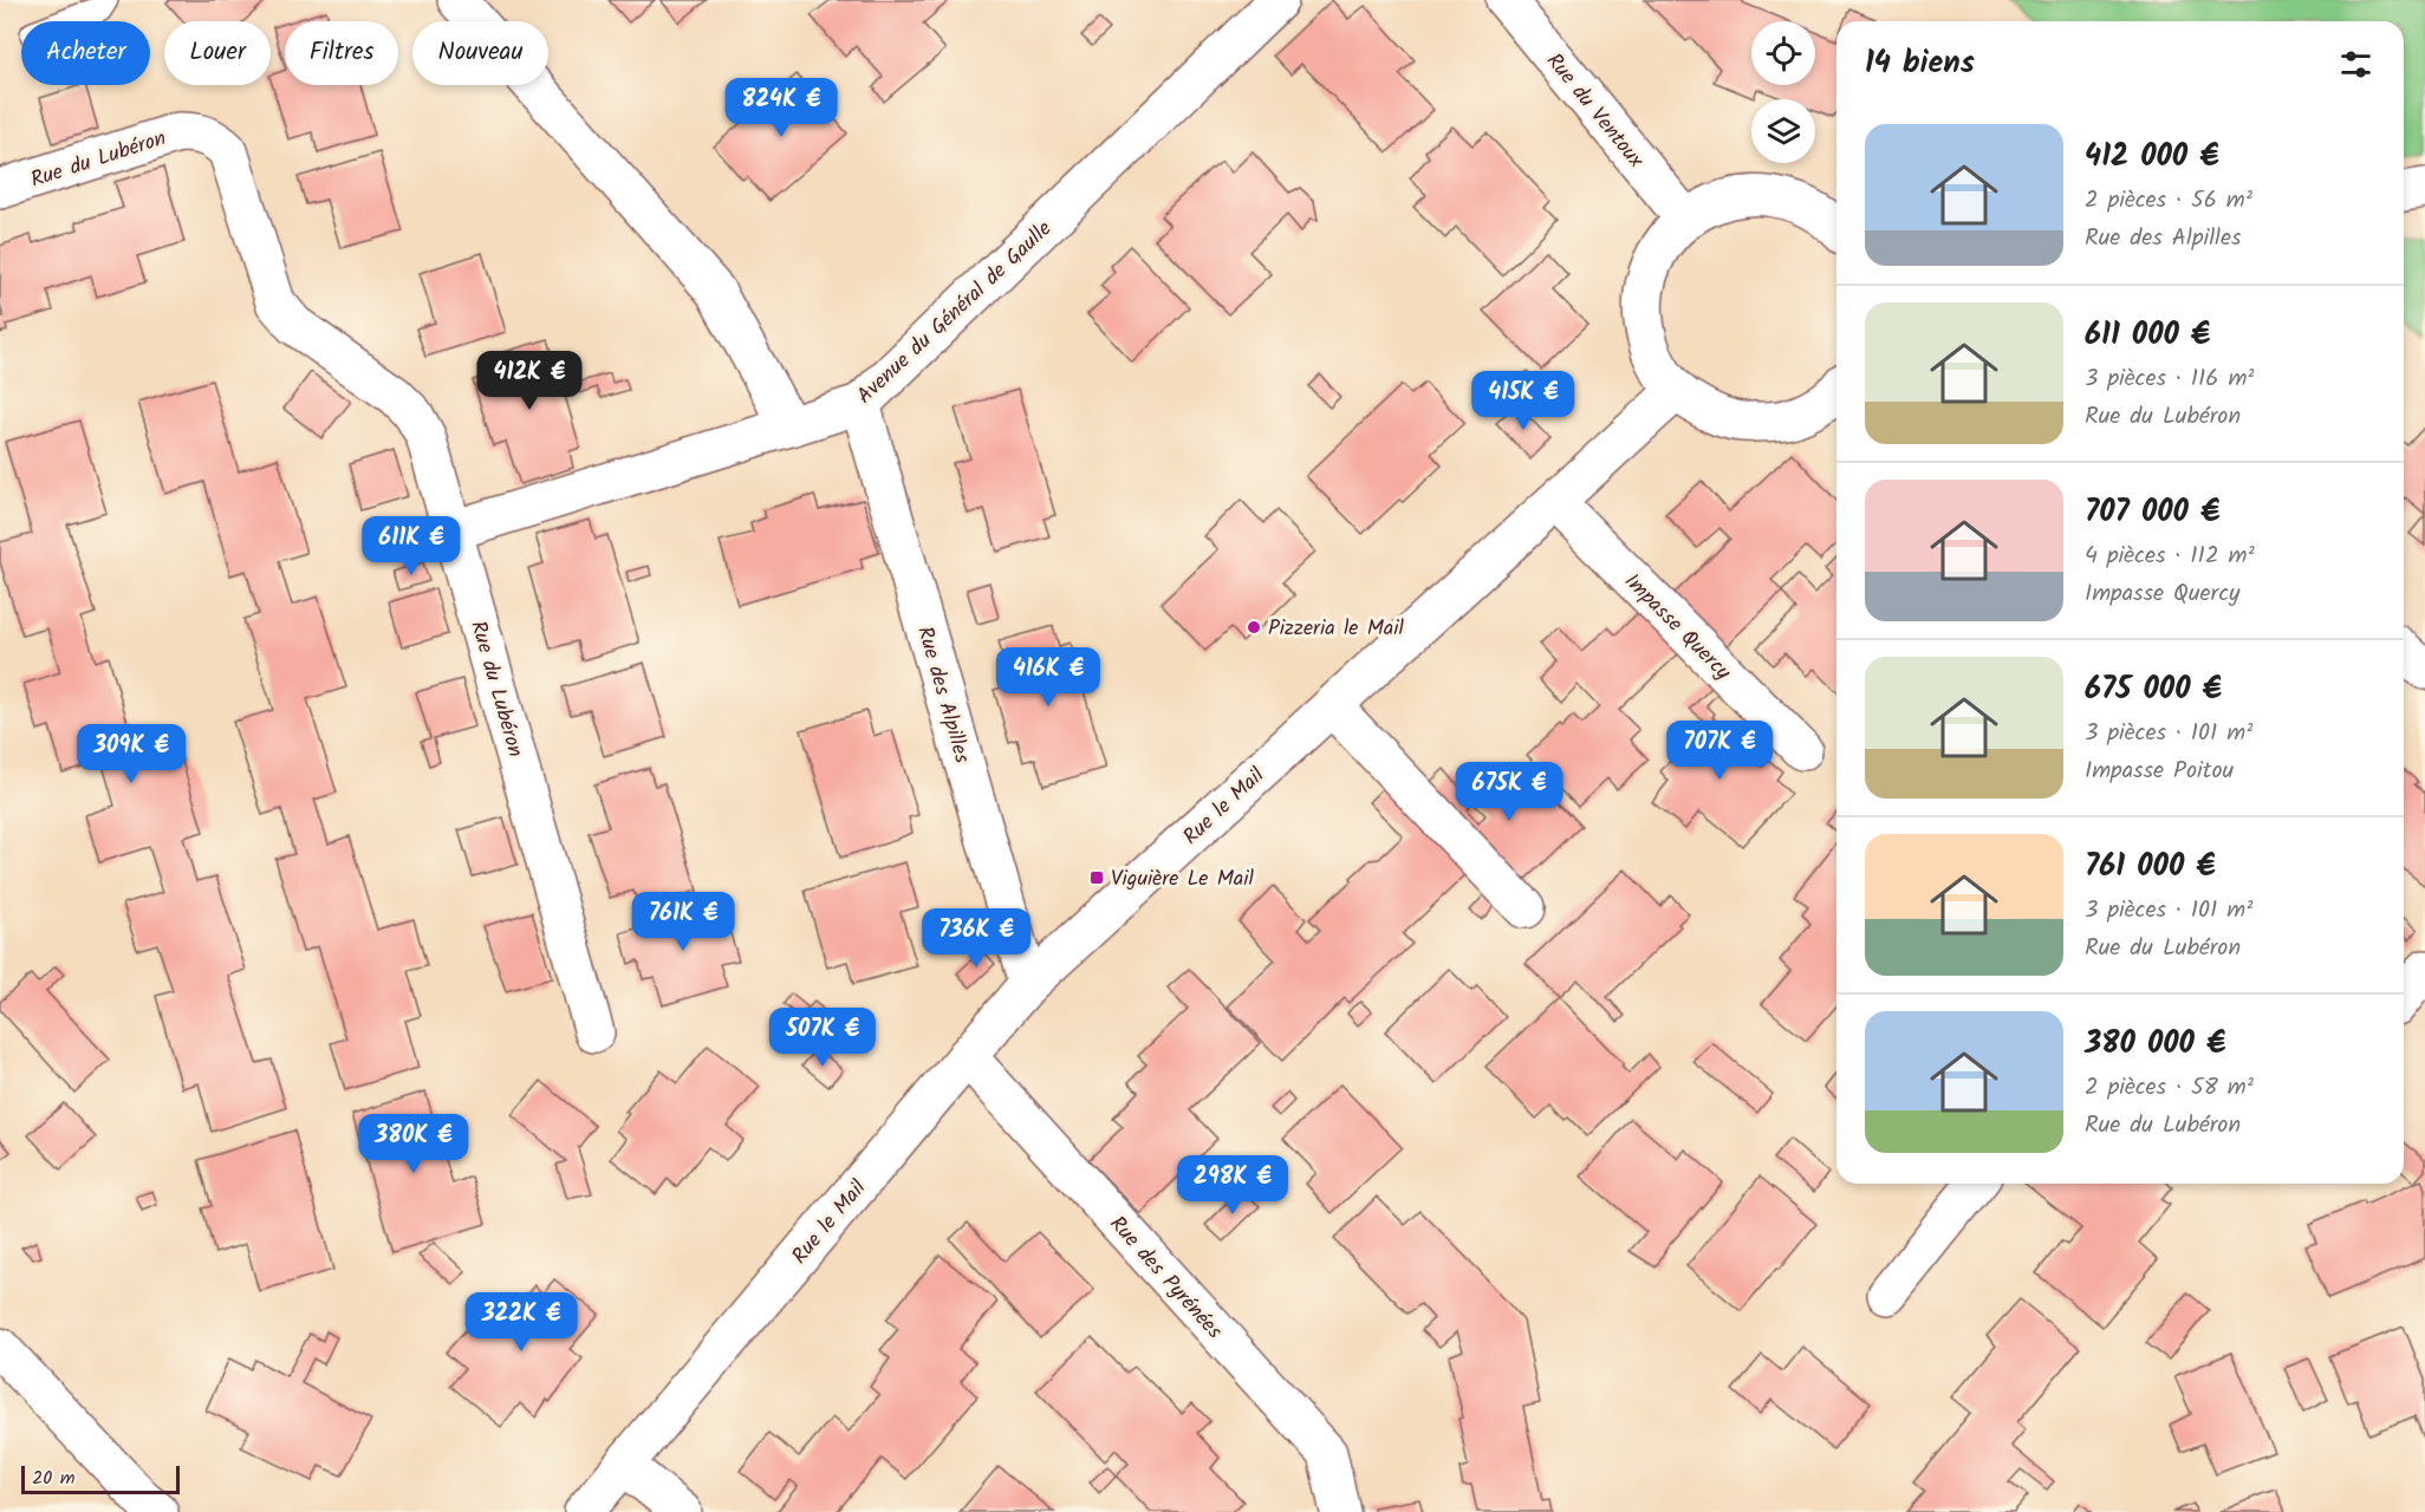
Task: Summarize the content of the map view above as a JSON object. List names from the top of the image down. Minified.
{"streets":{"street":["Rue du Ventoux","Rue du Lubéron","Avenue du Général de Gaulle","Impasse Quercy","Rue des Alpilles","Rue le Mail","Rue des Pyrénées"]},"crossings":[["Avenue du Général de Gaulle","Rue des Alpilles"],["Impasse Quercy","Rue le Mail"],["Rue des Alpilles","Rue le Mail"],["Rue le Mail","Rue des Pyrénées"]],"places":{"other":["Pizzeria le Mail"],"transit":["Viguière Le Mail"]},"scale_bar":"20 m","page":{"chip":["Acheter","Louer","Filtres","Nouveau"],"heading":"14 biens","price":["824K €","412K €","415K €","611K €","416K €","707K €","309K €","675K €","761K €","736K €","507K €","380K €","298K €","322K €"],"list":[{"name":"412 000 €","note":"2 pièces · 56 m² · Rue des Alpilles"},{"name":"611 000 €","note":"3 pièces · 116 m² · Rue du Lubéron"},{"name":"707 000 €","note":"4 pièces · 112 m² · Impasse Quercy"},{"name":"675 000 €","note":"3 pièces · 101 m² · Impasse Poitou"},{"name":"761 000 €","note":"3 pièces · 101 m² · Rue du Lubéron"},{"name":"380 000 €","note":"2 pièces · 58 m² · Rue du Lubéron"}],"scale":"20 m"}}
